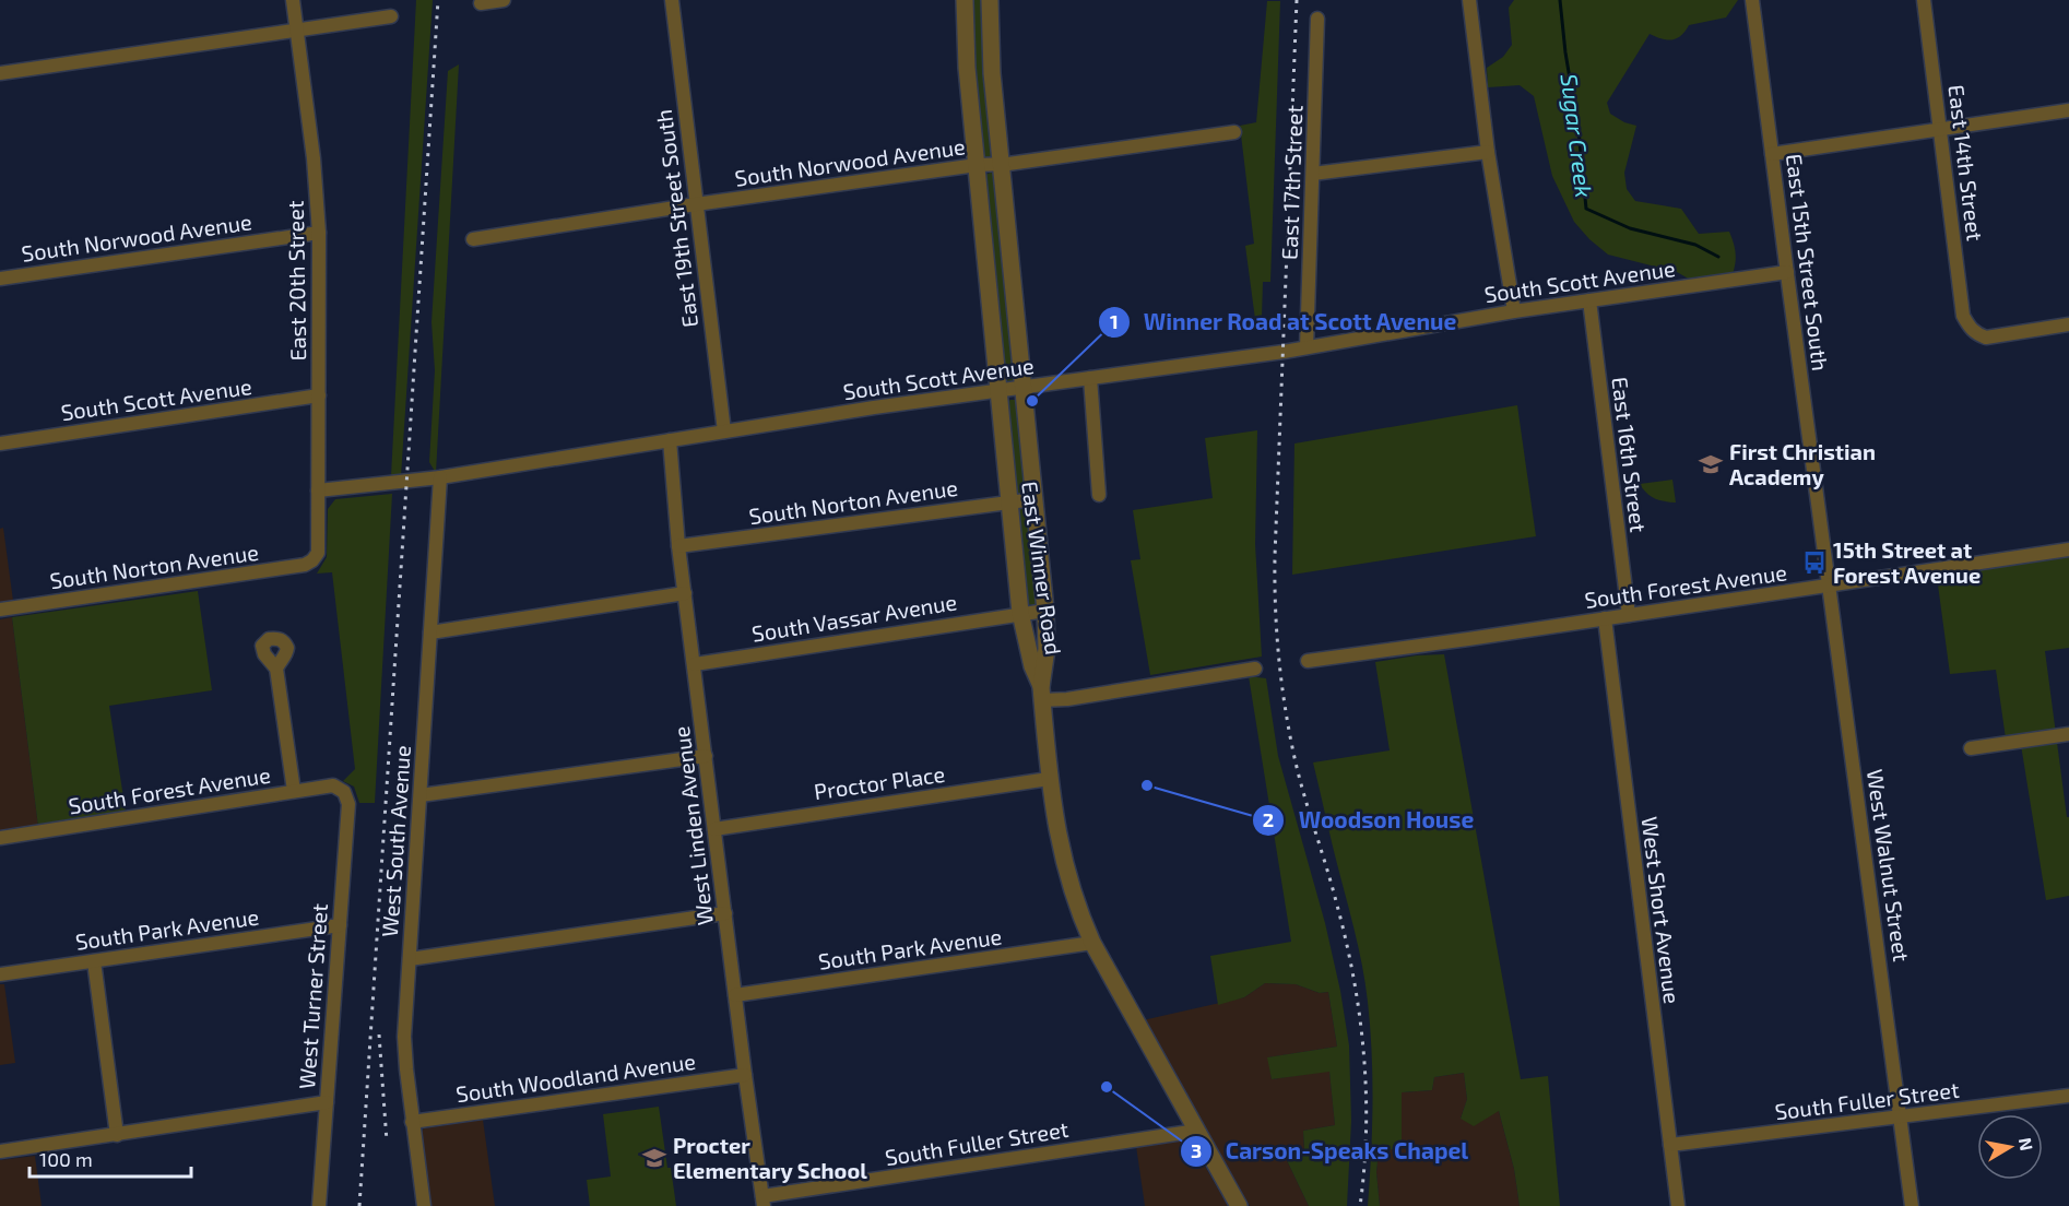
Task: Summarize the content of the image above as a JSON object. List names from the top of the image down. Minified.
{"streets":{"street":["South Norwood Avenue","East 14th Street","East 17th Street","East 19th Street South","East 15th Street South","East 20th Street","South Scott Avenue","East 16th Street","South Norton Avenue","East Winner Road","South Forest Avenue","South Vassar Avenue","Proctor Place","West Linden Avenue","West South Avenue","West Walnut Street","West Short Avenue","South Park Avenue","West Turner Street","South Woodland Avenue","South Fuller Street"]},"crossings":[["South Norwood Avenue","East 19th Street South"],["South Norwood Avenue","East 20th Street"],["South Norwood Avenue","East Winner Road"],["East 17th Street","South Scott Avenue"],["East 19th Street South","South Scott Avenue"],["East 15th Street South","South Scott Avenue"],["East 15th Street South","West Walnut Street"],["East 20th Street","South Scott Avenue"],["East 20th Street","South Norton Avenue"],["South Scott Avenue","East 16th Street"],["South Scott Avenue","East Winner Road"],["South Scott Avenue","West Linden Avenue"],["South Scott Avenue","West South Avenue"],["East 16th Street","South Forest Avenue"],["South Norton Avenue","East Winner Road"],["South Norton Avenue","West Linden Avenue"],["East Winner Road","South Vassar Avenue"],["South Forest Avenue","West Walnut Street"],["South Forest Avenue","West Short Avenue"],["South Forest Avenue","West Turner Street"],["South Vassar Avenue","West Linden Avenue"],["Proctor Place","West Linden Avenue"],["West Linden Avenue","South Park Avenue"],["West Linden Avenue","South Woodland Avenue"],["West Linden Avenue","South Fuller Street"],["West South Avenue","South Woodland Avenue"],["West Walnut Street","South Fuller Street"],["West Short Avenue","South Fuller Street"],["South Park Avenue","West Turner Street"]],"water":["Sugar Creek"],"places":{"other":["Winner Road at Scott Avenue","Woodson House","Carson-Speaks Chapel"],"school or university":["First Christian Academy","Procter Elementary School"],"bus stop":["15th Street at Forest Avenue"]},"scale_bar":"100 m","north":"right"}
